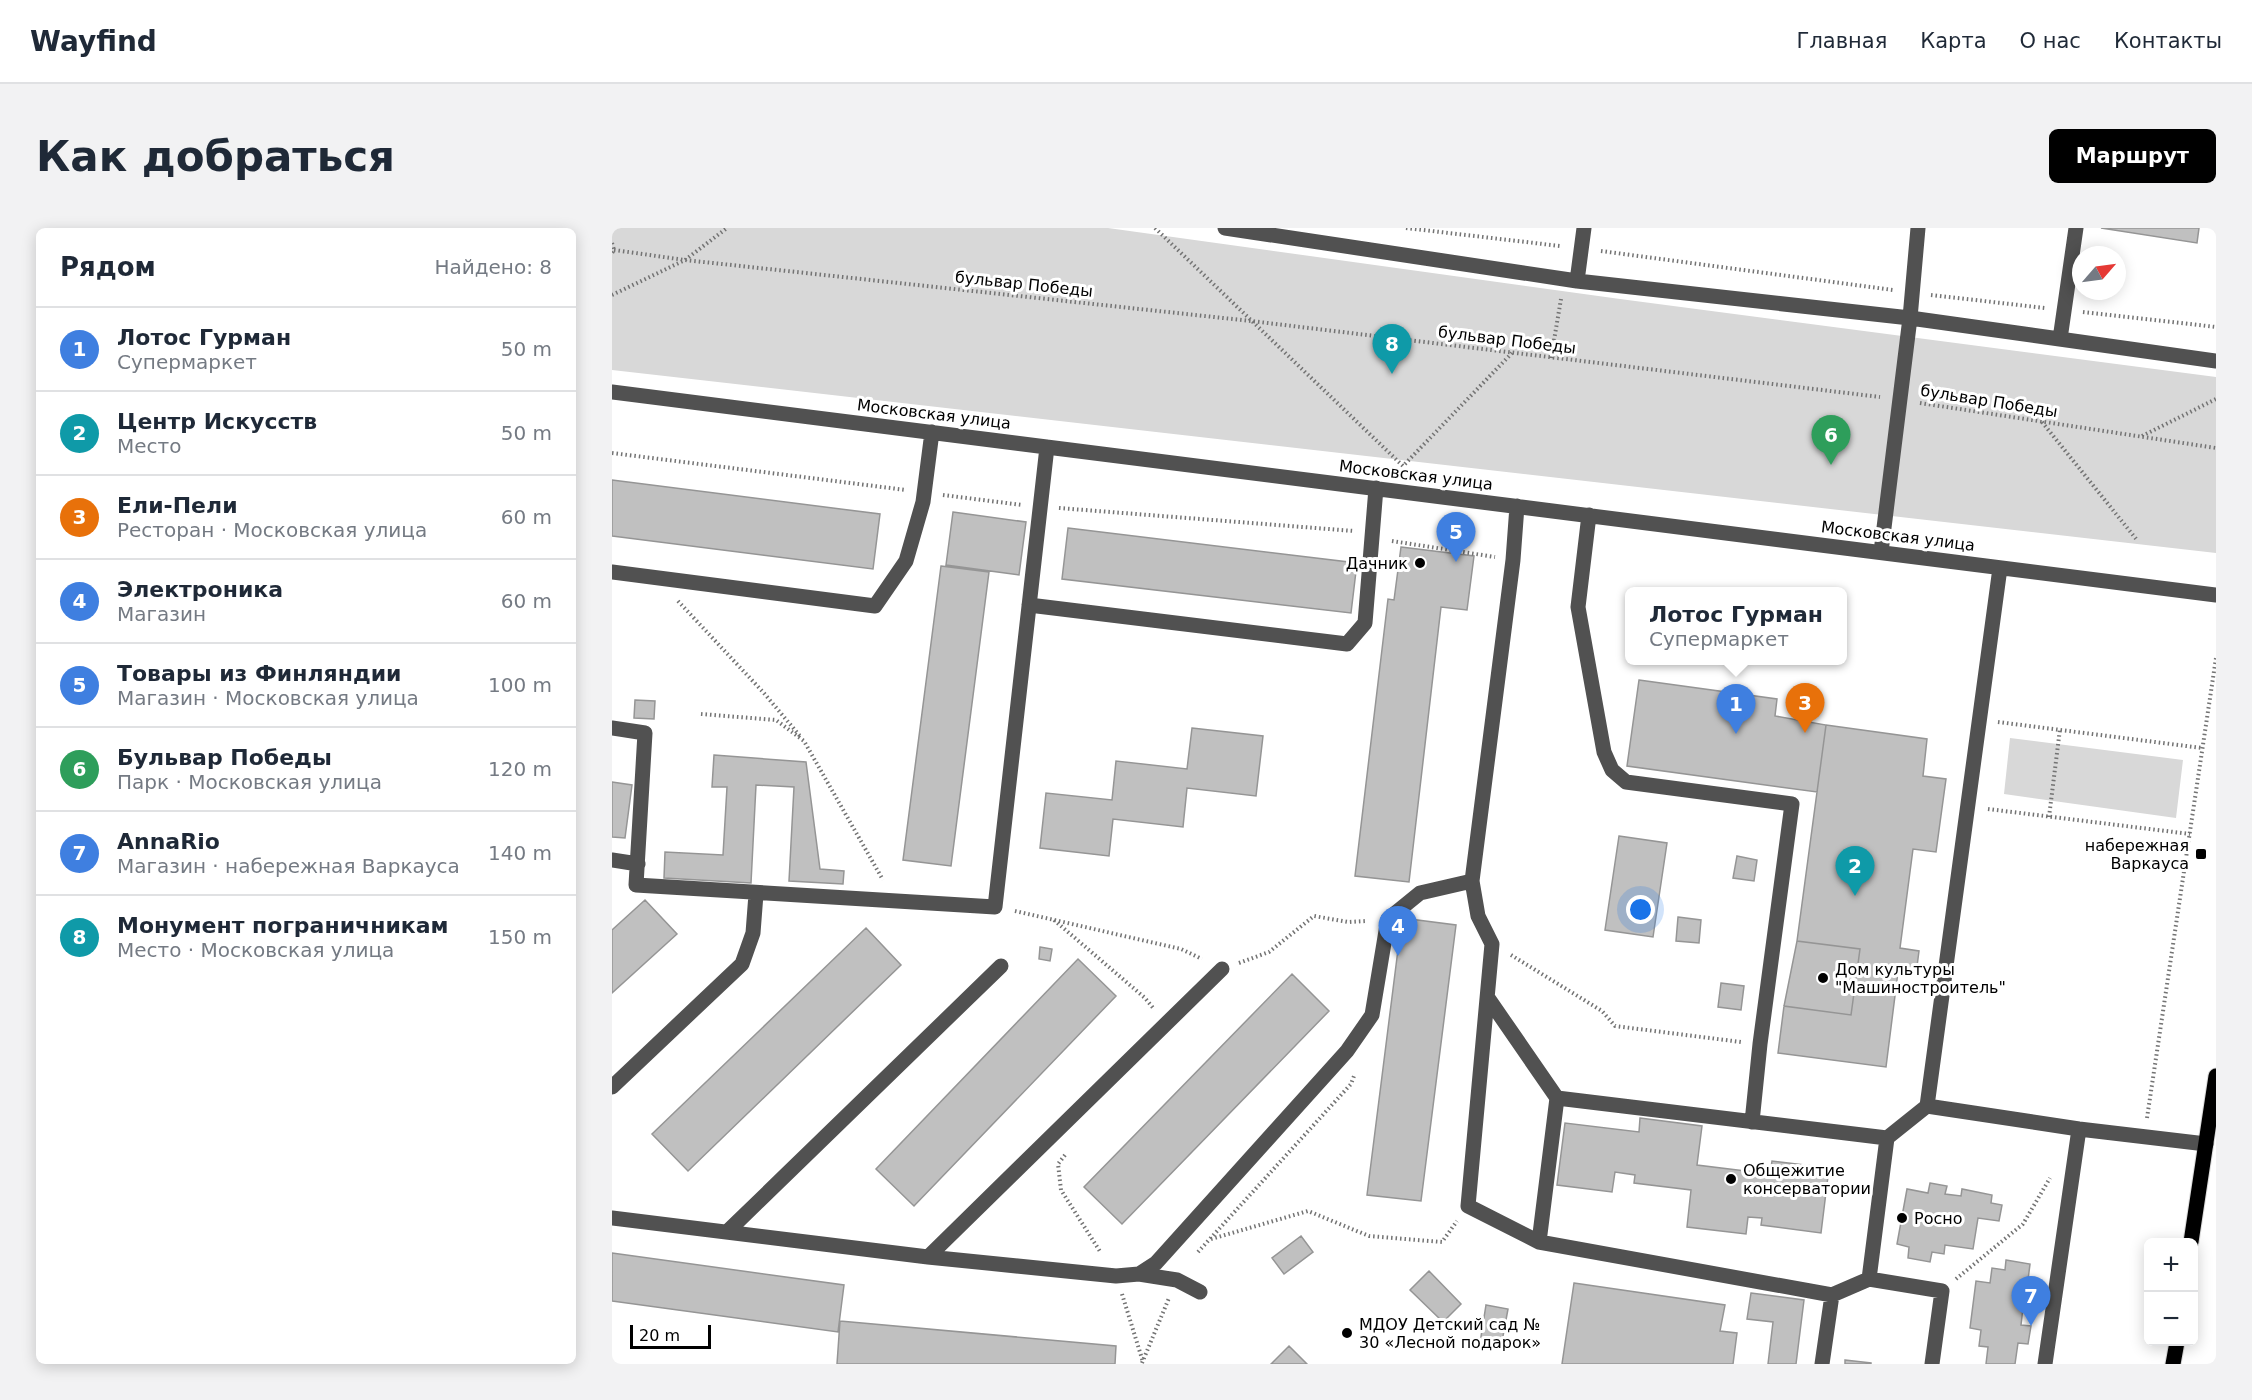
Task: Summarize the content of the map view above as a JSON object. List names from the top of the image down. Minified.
{"streets":{"street":["Московская улица"],"path":["бульвар Победы"]},"places":{"other":["Дачник","Дом культуры \"Машиностроитель\"","Общежитие консерватории","Росно","МДОУ Детский сад № 30 «Лесной подарок»"],"transit":["набережная Варкауса"]},"scale_bar":"20 m","north":"top right","page":{"header":"Wayfind","nav":["Главная","Карта","О нас","Контакты"],"buttons":"Маршрут","title":"Как добраться","heading":["Рядом","Найдено: 8"],"list":[{"mark":"1","name":"Лотос Гурман","note":"Супермаркет","value":"50 m"},{"mark":"2","name":"Центр Искусств","note":"Место","value":"50 m"},{"mark":"3","name":"Ели-Пели","note":"Ресторан · Московская улица","value":"60 m"},{"mark":"4","name":"Электроника","note":"Магазин","value":"60 m"},{"mark":"5","name":"Товары из Финляндии","note":"Магазин · Московская улица","value":"100 m"},{"mark":"6","name":"Бульвар Победы","note":"Парк · Московская улица","value":"120 m"},{"mark":"7","name":"AnnaRio","note":"Магазин · набережная Варкауса","value":"140 m"},{"mark":"8","name":"Монумент пограничникам","note":"Место · Московская улица","value":"150 m"}],"pins":["8","6","5","3","1","2","4","7"],"popup":["Лотос Гурман","Супермаркет"],"map_buttons":["+","−"],"scale":"20 m"}}
